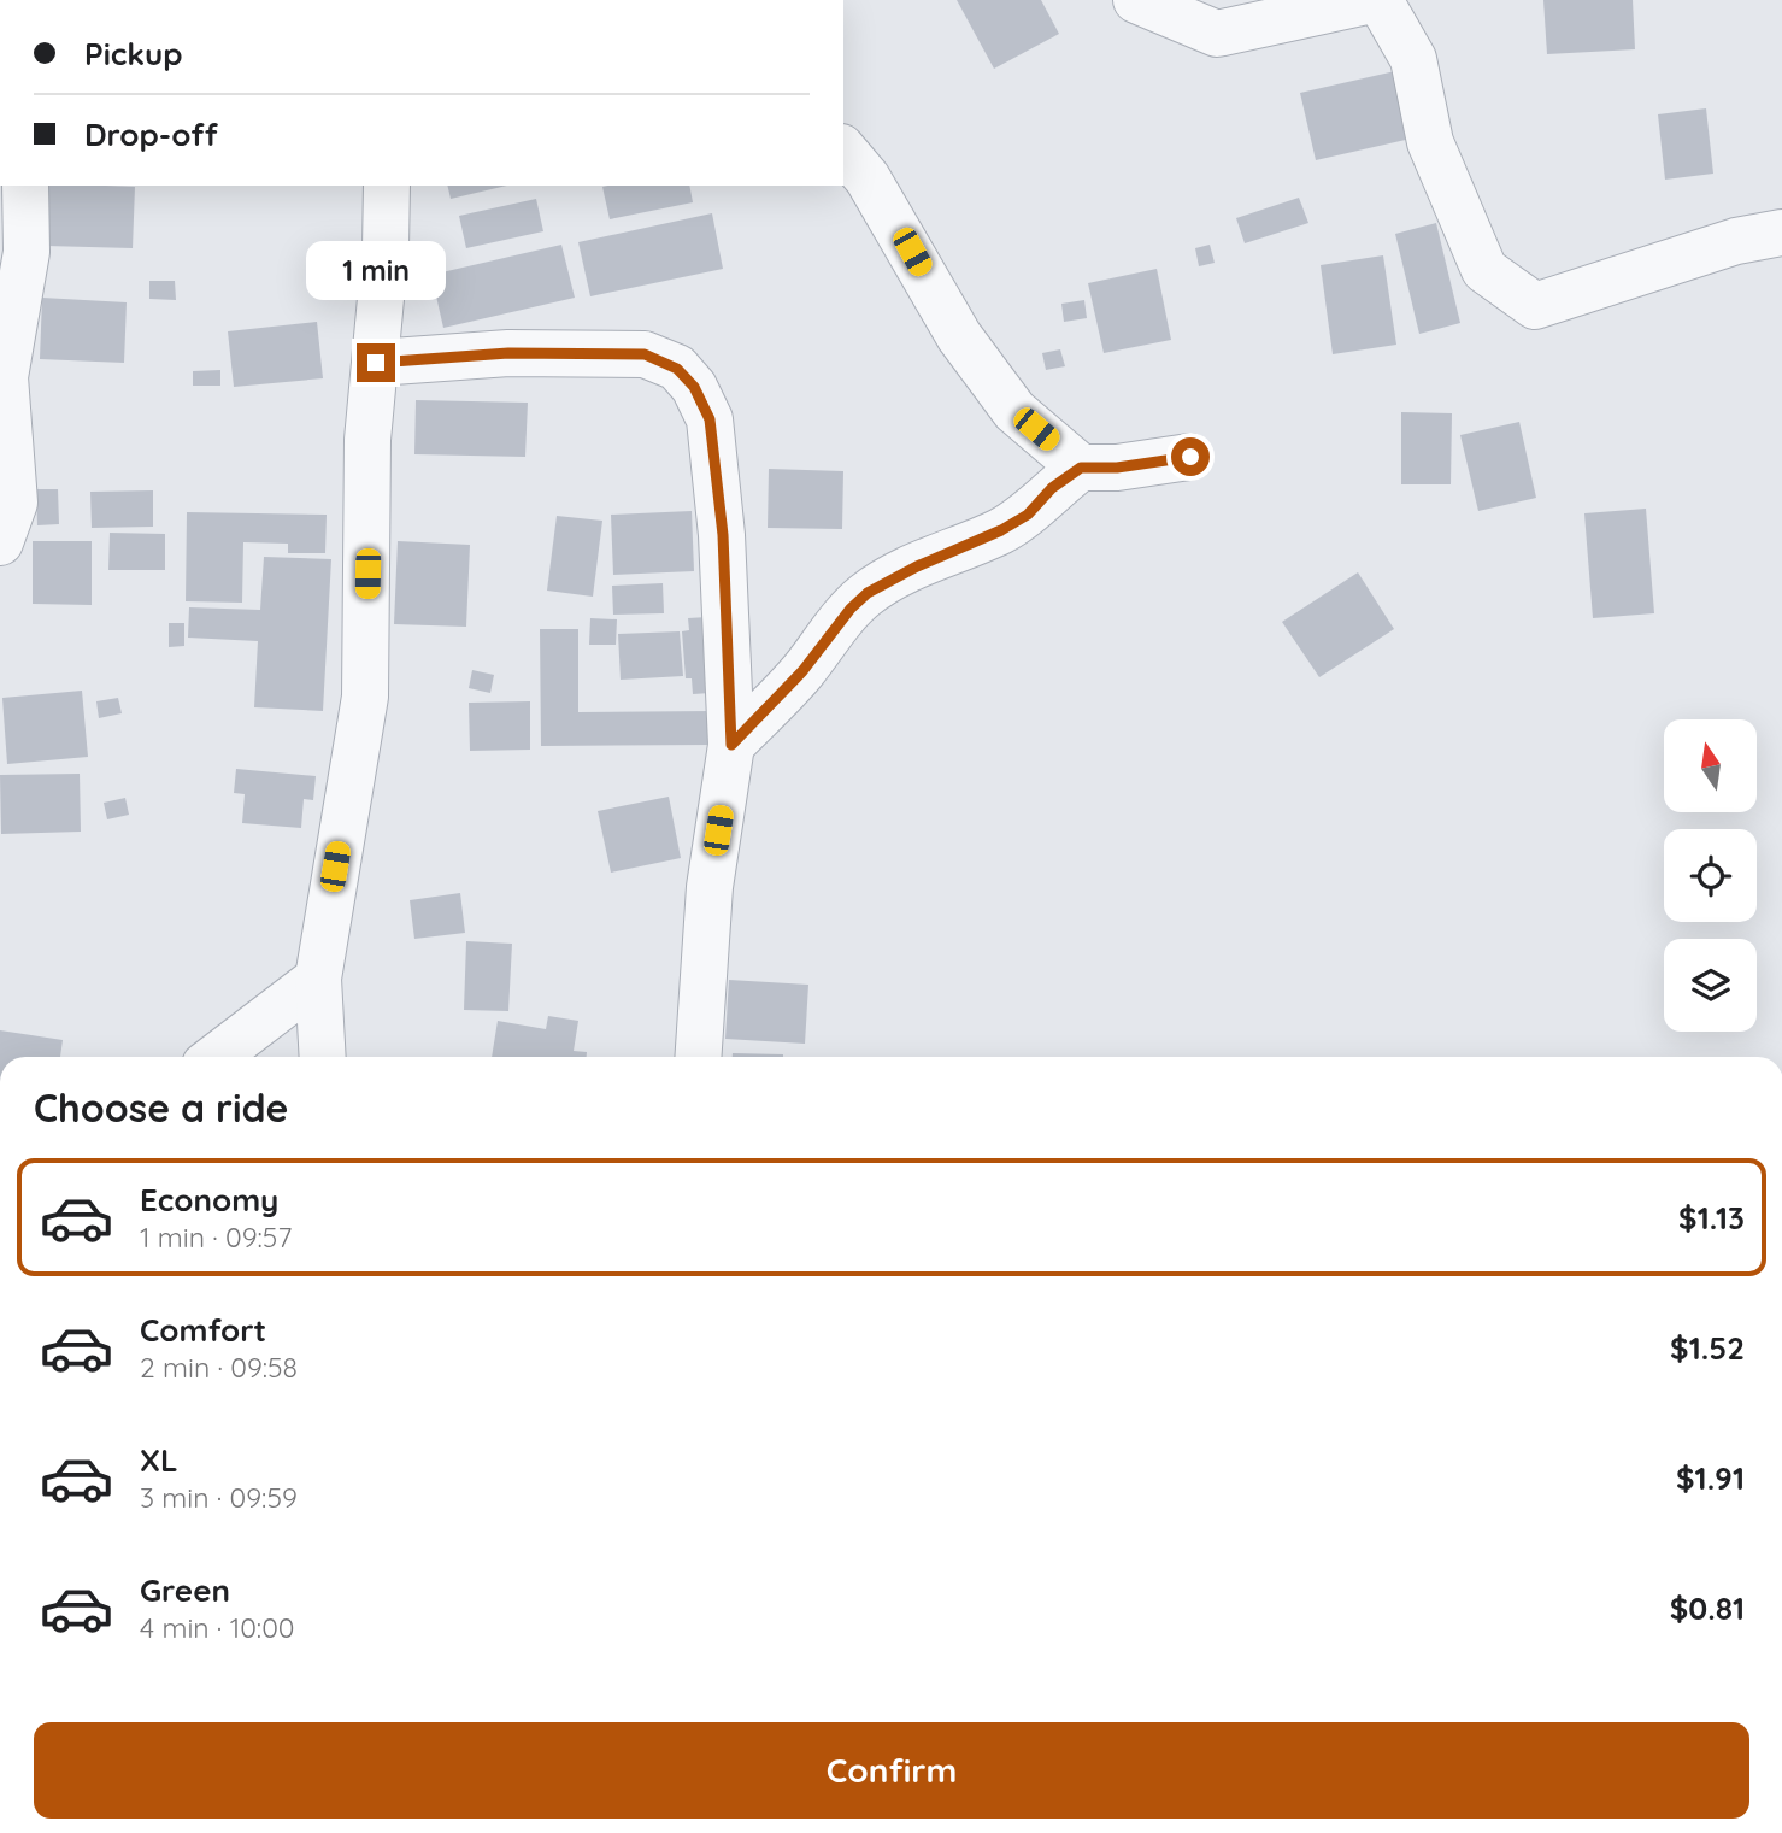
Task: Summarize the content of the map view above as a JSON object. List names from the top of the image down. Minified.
{"north":"top","page":{"banner":["Pickup","Drop-off"],"bubble":"1 min","heading":"Choose a ride","list":[{"name":"Economy","note":"1 min · 09:57","value":"$1.13"},{"name":"Comfort","note":"2 min · 09:58","value":"$1.52"},{"name":"XL","note":"3 min · 09:59","value":"$1.91"},{"name":"Green","note":"4 min · 10:00","value":"$0.81"}],"buttons":"Confirm"}}
